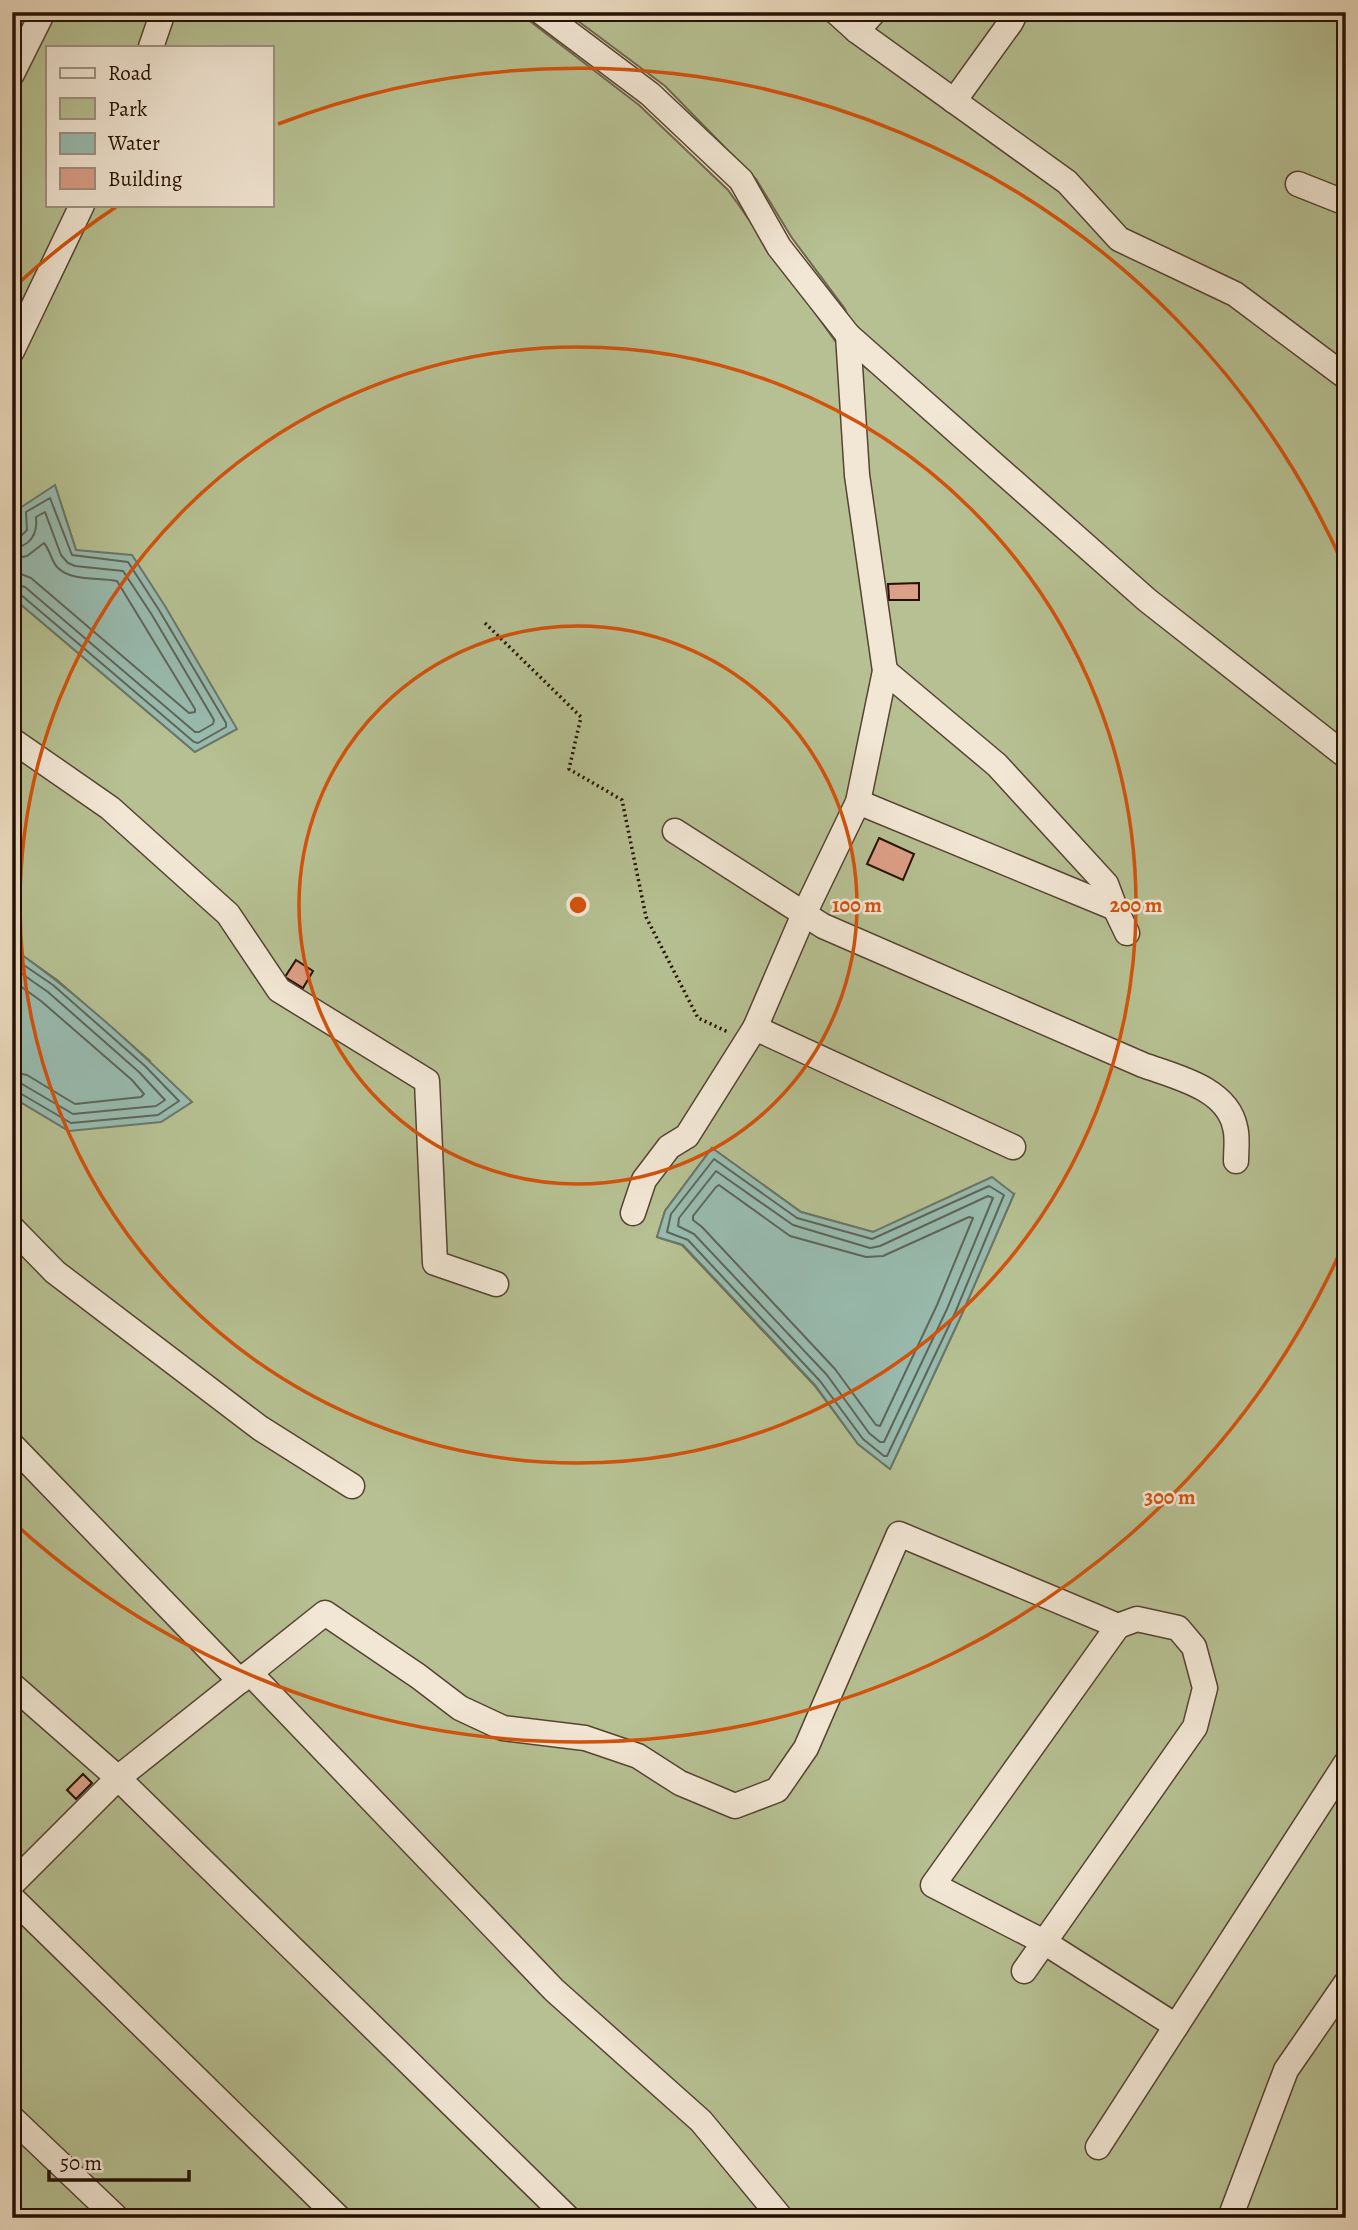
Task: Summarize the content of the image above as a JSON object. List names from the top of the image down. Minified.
{"legend":["Road","Park","Water","Building"],"scale_bar":"50 m","rings":["100 m","200 m","300 m"]}
